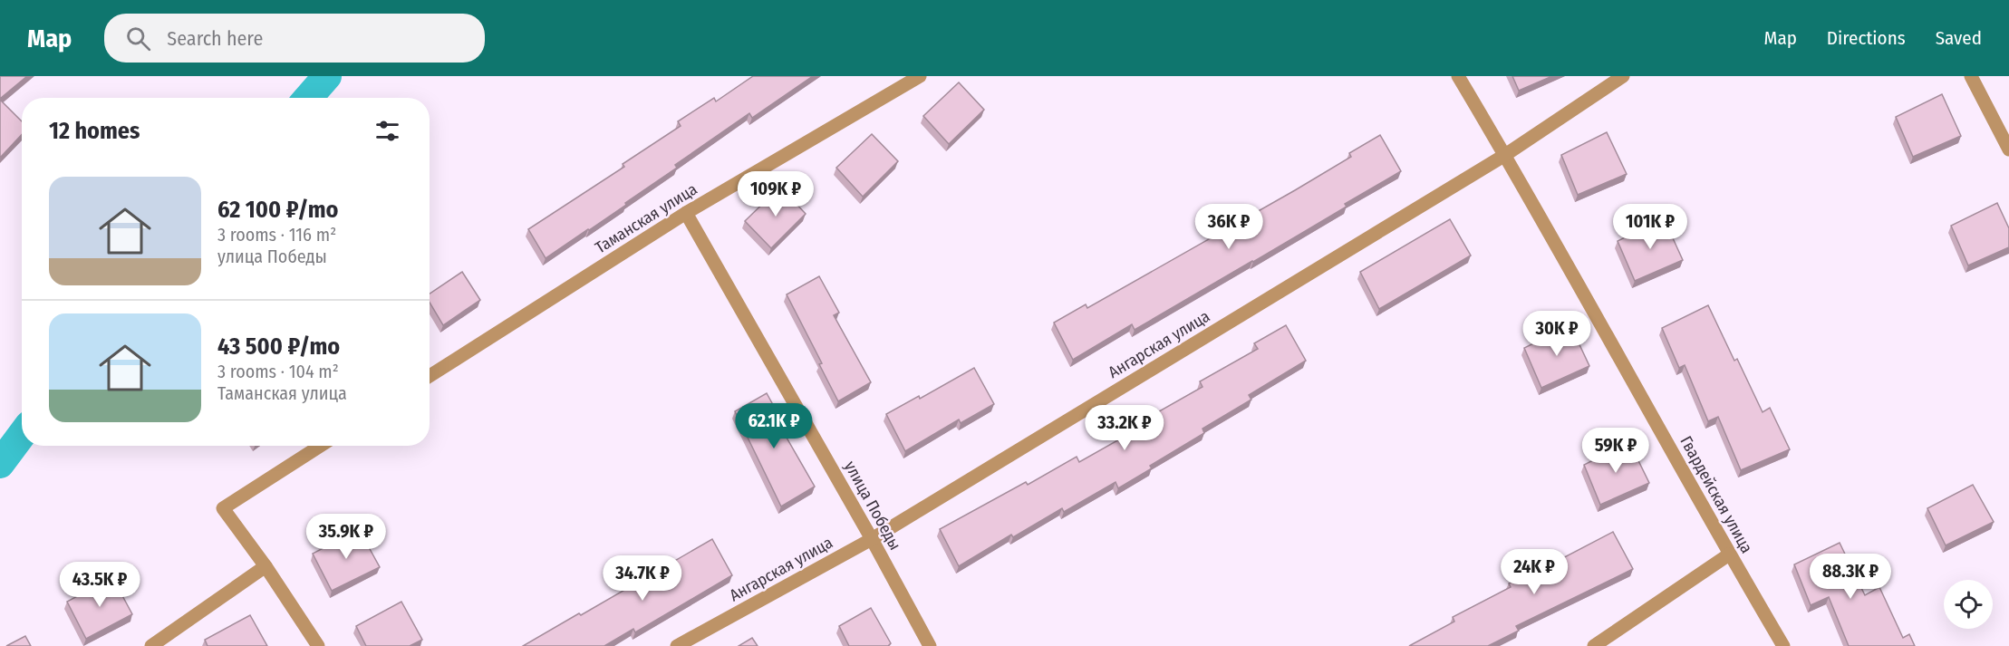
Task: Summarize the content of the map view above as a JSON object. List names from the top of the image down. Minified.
{"streets":{"street":["Таманская улица","Ангарская улица","Гвардейская улица","улица Победы"]},"crossings":[["Таманская улица","улица Победы"],["Ангарская улица","Гвардейская улица"],["Ангарская улица","улица Победы"]],"page":{"header":"Map","search":"Search here","nav":["Map","Directions","Saved"],"heading":"12 homes","list":[{"name":"62 100 ₽/mo","note":"3 rooms · 116 m² · улица Победы"},{"name":"43 500 ₽/mo","note":"3 rooms · 104 m² · Таманская улица"}],"price":["109K ₽","36K ₽","101K ₽","30K ₽","62.1K ₽","33.2K ₽","59K ₽","35.9K ₽","24K ₽","88.3K ₽","34.7K ₽","43.5K ₽"]}}
